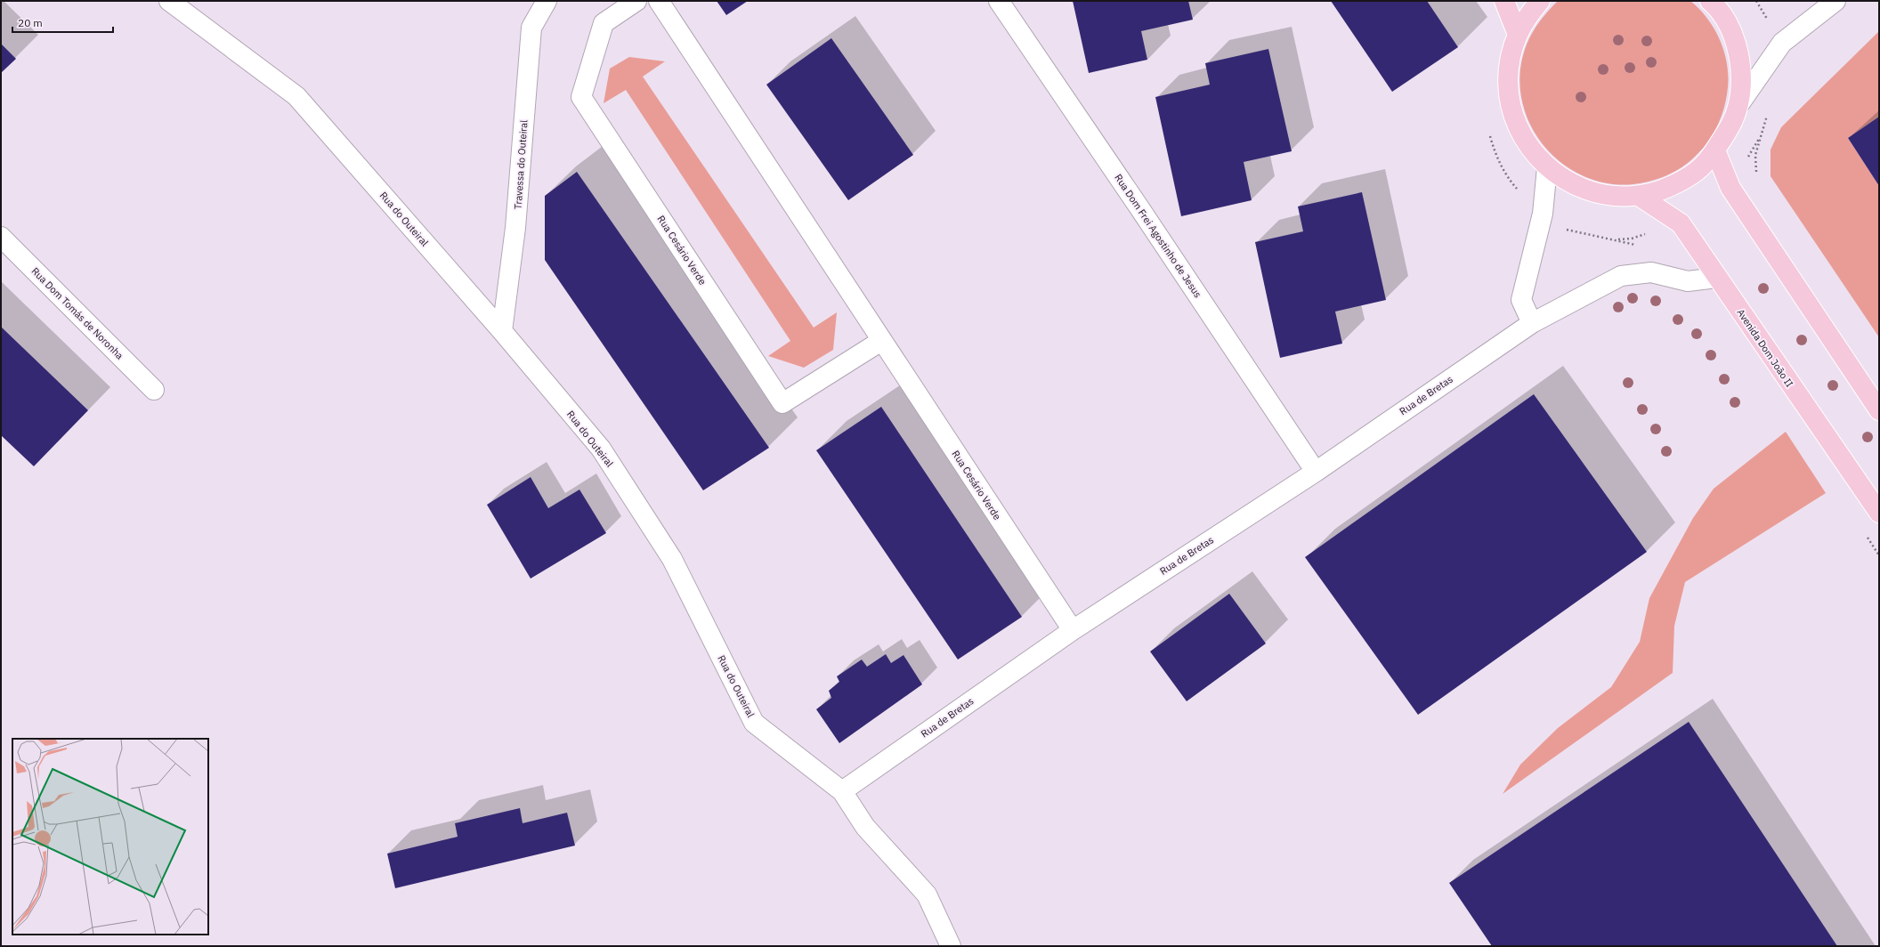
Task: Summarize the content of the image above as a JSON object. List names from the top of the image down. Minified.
{"streets":{"main road":["Avenida Dom João II"],"street":["Travessa do Outeiral","Rua do Outeiral","Rua Dom Frei Agostinho de Jesus","Rua Cesário Verde","Rua Dom Tomás de Noronha","Rua de Bretas"]},"crossings":[["Travessa do Outeiral","Rua do Outeiral"],["Rua do Outeiral","Rua de Bretas"],["Rua Dom Frei Agostinho de Jesus","Rua de Bretas"],["Rua Cesário Verde","Rua de Bretas"],["Avenida Dom João II","Rua de Bretas"]],"scale_bar":"20 m"}
